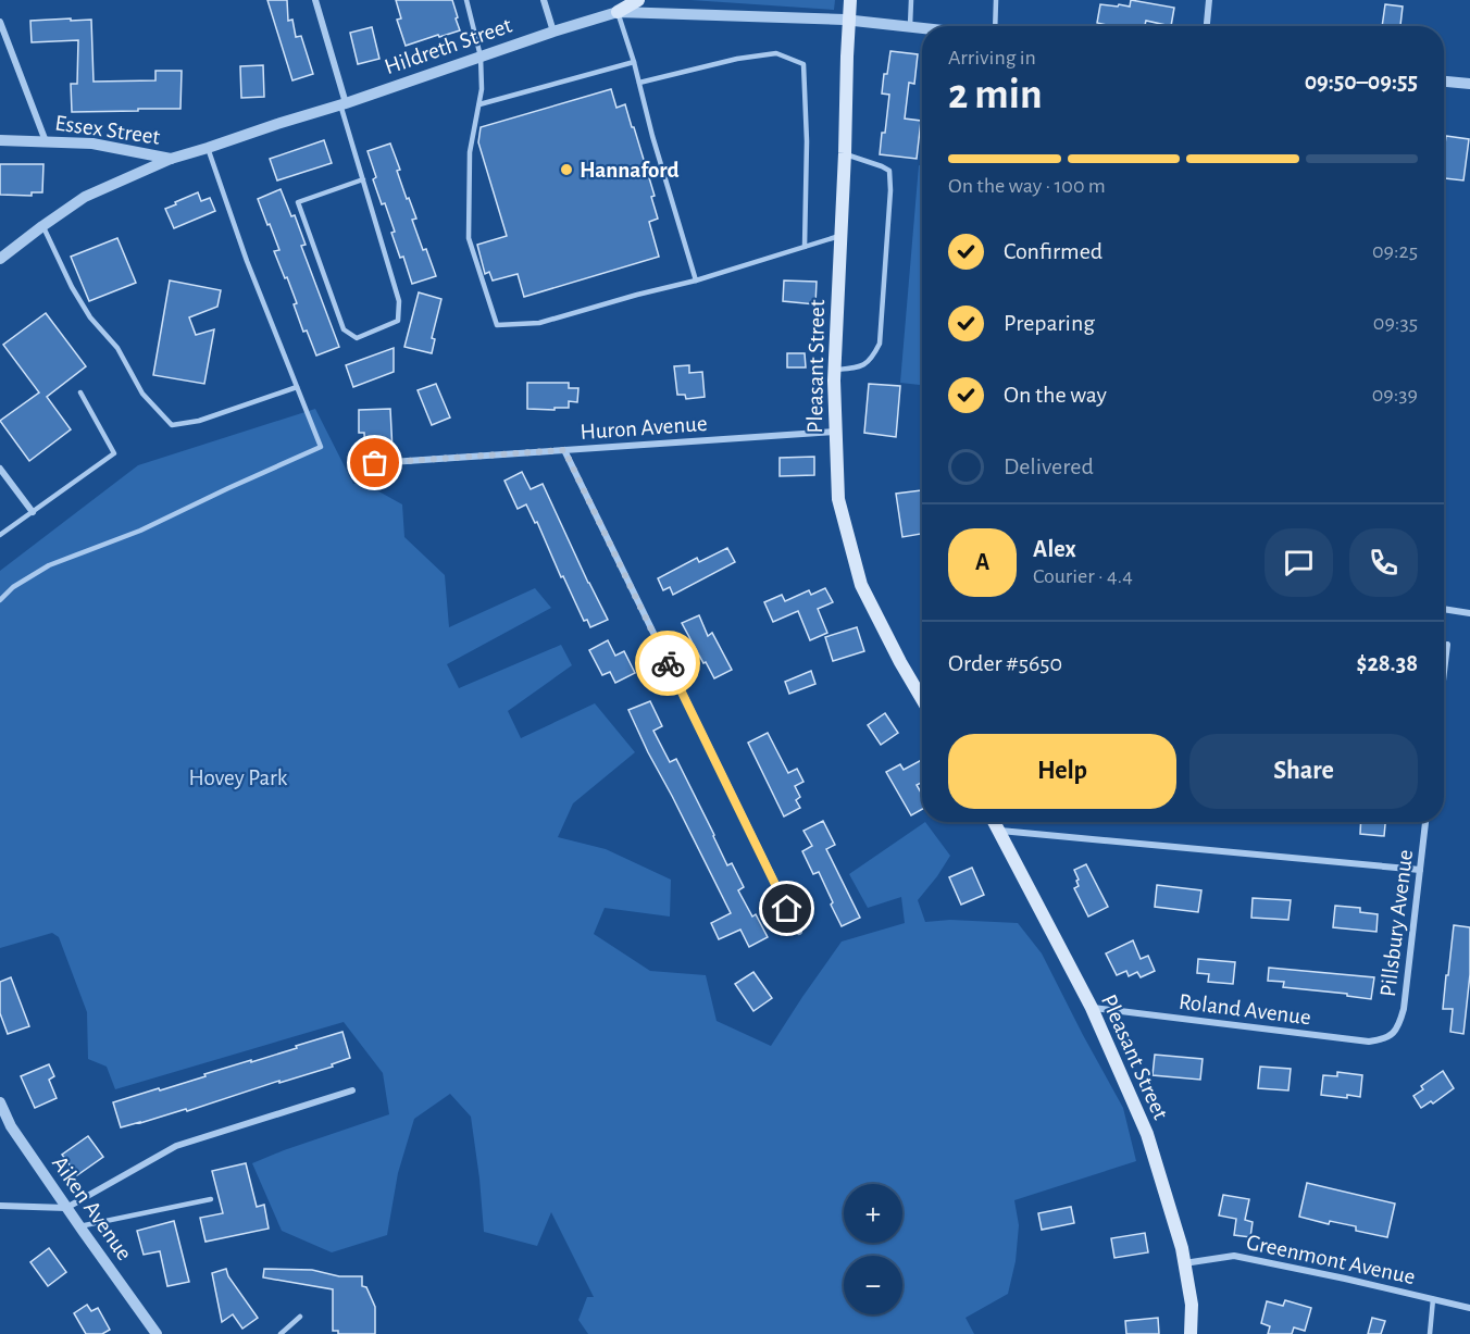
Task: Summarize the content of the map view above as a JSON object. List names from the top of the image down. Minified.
{"streets":{"main road":["Pleasant Street"],"street":["Hildreth Street","Essex Street","Huron Avenue","Pillsbury Avenue","Roland Avenue","Aiken Avenue","Greenmont Avenue"]},"crossings":[["Hildreth Street","Essex Street"],["Hildreth Street","Pleasant Street"],["Pleasant Street","Huron Avenue"],["Pleasant Street","Roland Avenue"],["Pleasant Street","Greenmont Avenue"],["Pillsbury Avenue","Roland Avenue"]],"parks":["Hovey Park"],"places":["Hannaford"],"page":{"heading":["2 min","Arriving in","09:50–09:55"],"panel":["Alex","Courier · 4.4","Order #5650","$28.38"],"bar":"On the way · 100 m","list":[["Confirmed","09:25"],["Preparing","09:35"],["On the way","09:39"],"Delivered"],"round":"A","buttons":["Help","Share"],"map_buttons":["+","−"]}}
